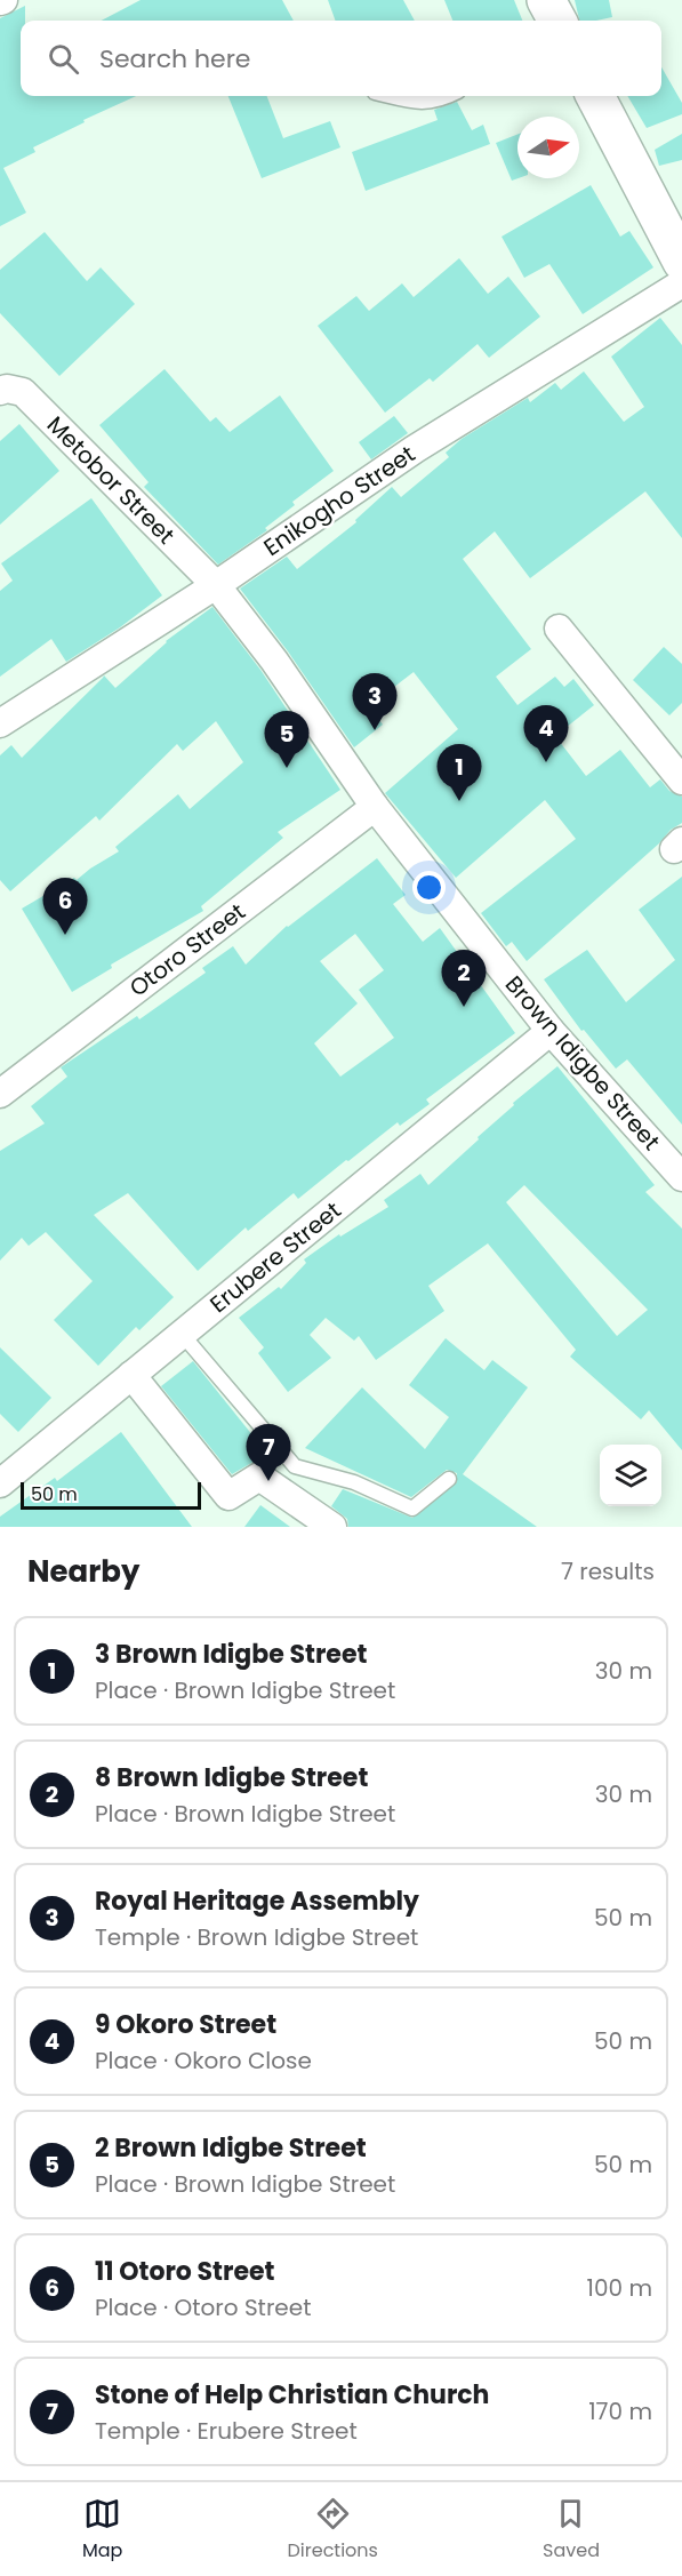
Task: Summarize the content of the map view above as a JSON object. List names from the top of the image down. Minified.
{"streets":{"street":["Metobor Street","Enikogho Street","Otoro Street","Brown Idigbe Street","Erubere Street"]},"crossings":[["Metobor Street","Enikogho Street"],["Metobor Street","Brown Idigbe Street"],["Enikogho Street","Brown Idigbe Street"],["Otoro Street","Brown Idigbe Street"],["Brown Idigbe Street","Erubere Street"]],"scale_bar":"50 m","north":"right","page":{"search":"Search here","pins":["3","4","5","1","6","2","7"],"scale":"50 m","heading":["Nearby","7 results"],"list":[{"mark":"1","name":"3 Brown Idigbe Street","note":"Place · Brown Idigbe Street","value":"30 m"},{"mark":"2","name":"8 Brown Idigbe Street","note":"Place · Brown Idigbe Street","value":"30 m"},{"mark":"3","name":"Royal Heritage Assembly","note":"Temple · Brown Idigbe Street","value":"50 m"},{"mark":"4","name":"9 Okoro Street","note":"Place · Okoro Close","value":"50 m"},{"mark":"5","name":"2 Brown Idigbe Street","note":"Place · Brown Idigbe Street","value":"50 m"},{"mark":"6","name":"11 Otoro Street","note":"Place · Otoro Street","value":"100 m"},{"mark":"7","name":"Stone of Help Christian Church","note":"Temple · Erubere Street","value":"170 m"}],"nav":["Map","Directions","Saved"]}}
